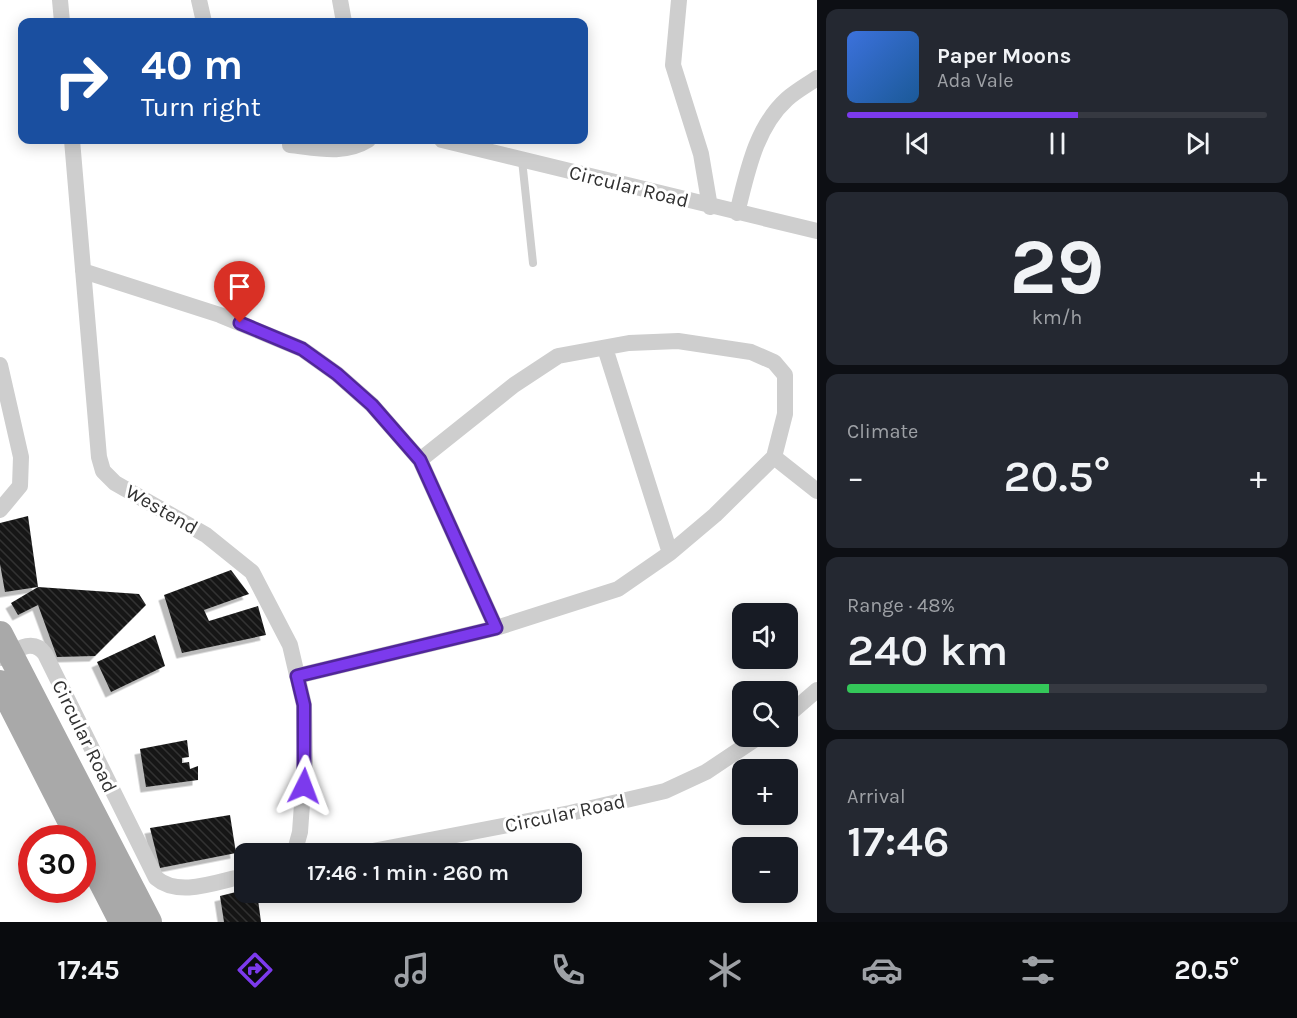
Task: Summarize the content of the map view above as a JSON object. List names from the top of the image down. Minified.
{"streets":{"street":["Circular Road","Westend"]},"page":{"turn":["40 m","Turn right"],"song":["Paper Moons","Ada Vale"],"tile":[["29","km/h"],"Climate",["Range · 48%","240 km"],["Arrival","17:46"]],"heat":["−","20.5°","+"],"map_buttons":["+","−"],"limit":"30","trip":"17:46 · 1 min · 260 m","tabs":["17:45","20.5°"]}}
